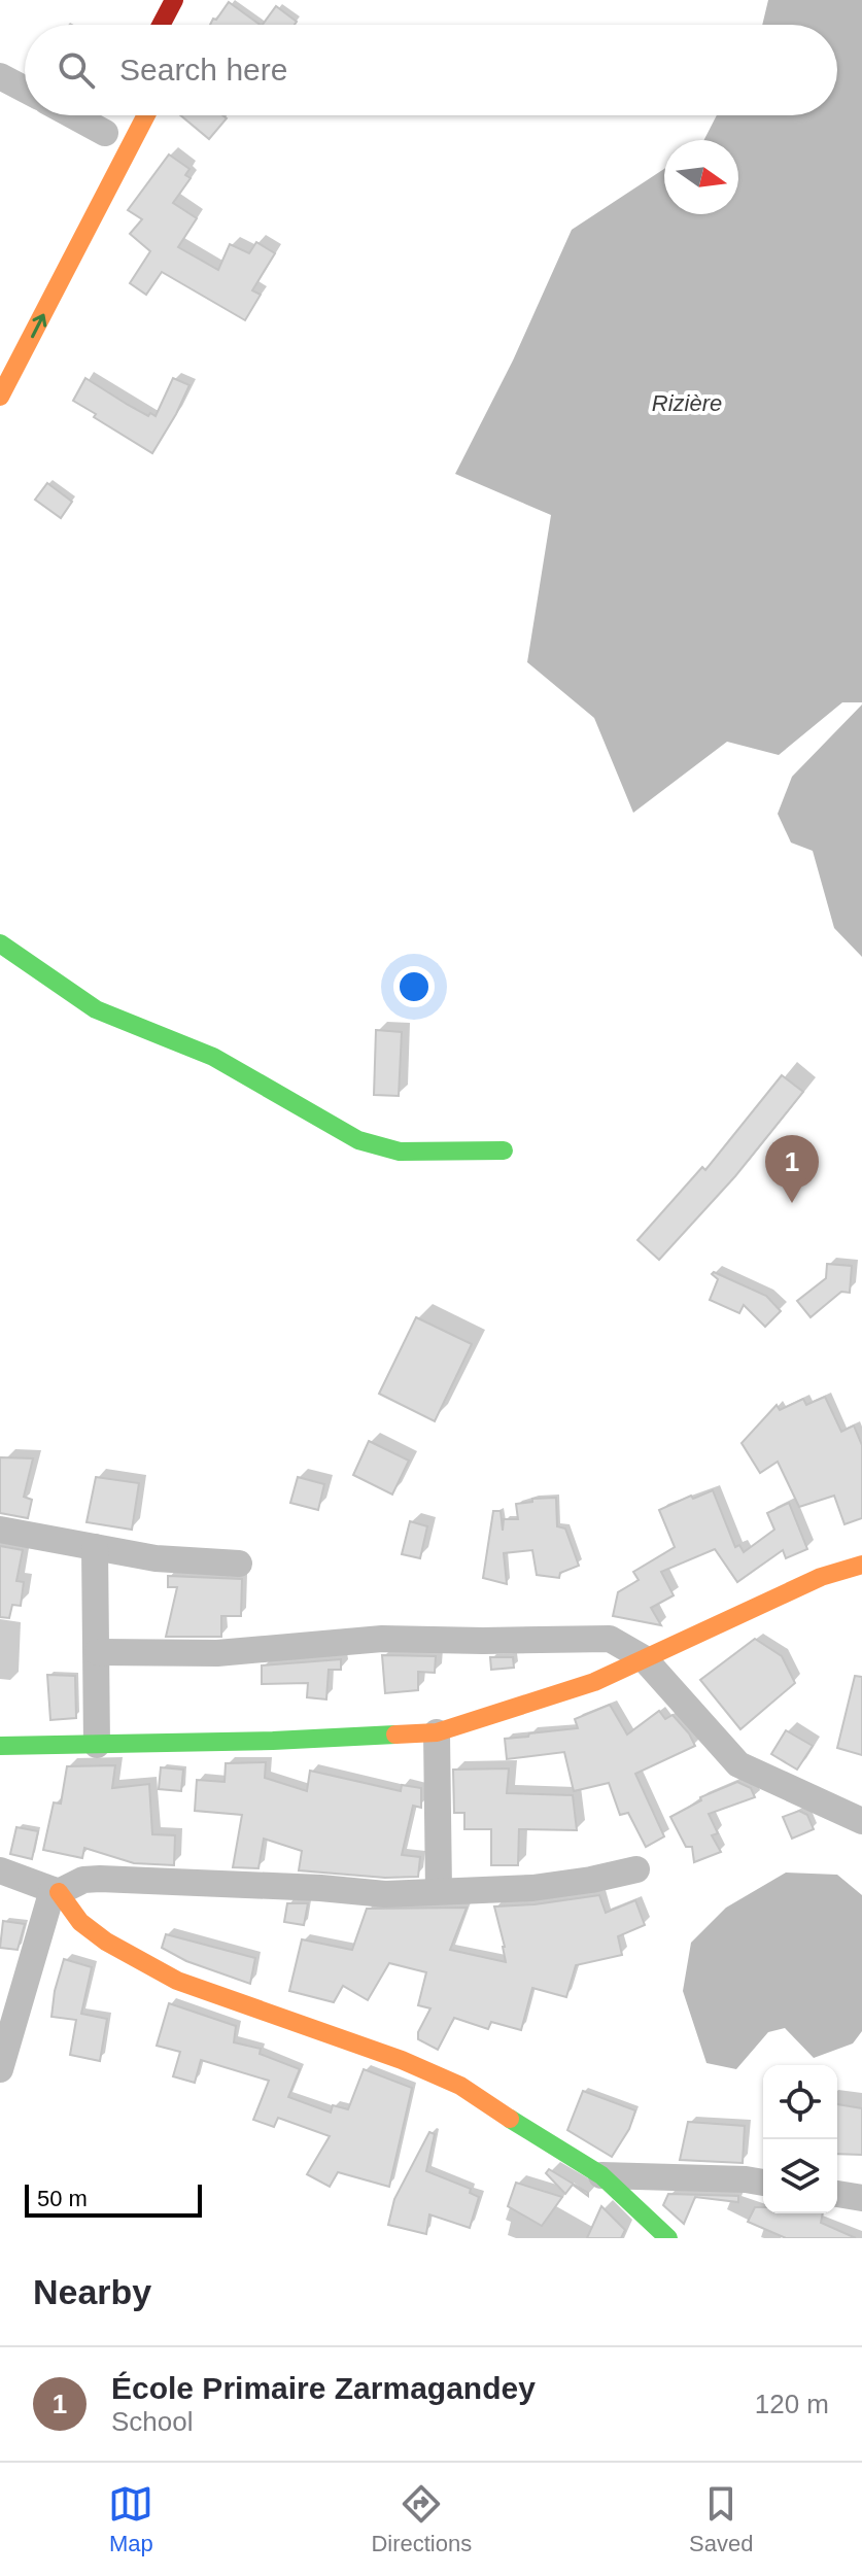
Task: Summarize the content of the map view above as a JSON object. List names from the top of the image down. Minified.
{"water":["Rizière"],"scale_bar":"50 m","north":"right","page":{"search":"Search here","pins":"1","scale":"50 m","heading":"Nearby","list":[{"mark":"1","name":"École Primaire Zarmagandey","note":"School","value":"120 m"}],"nav":["Map","Directions","Saved"]}}
